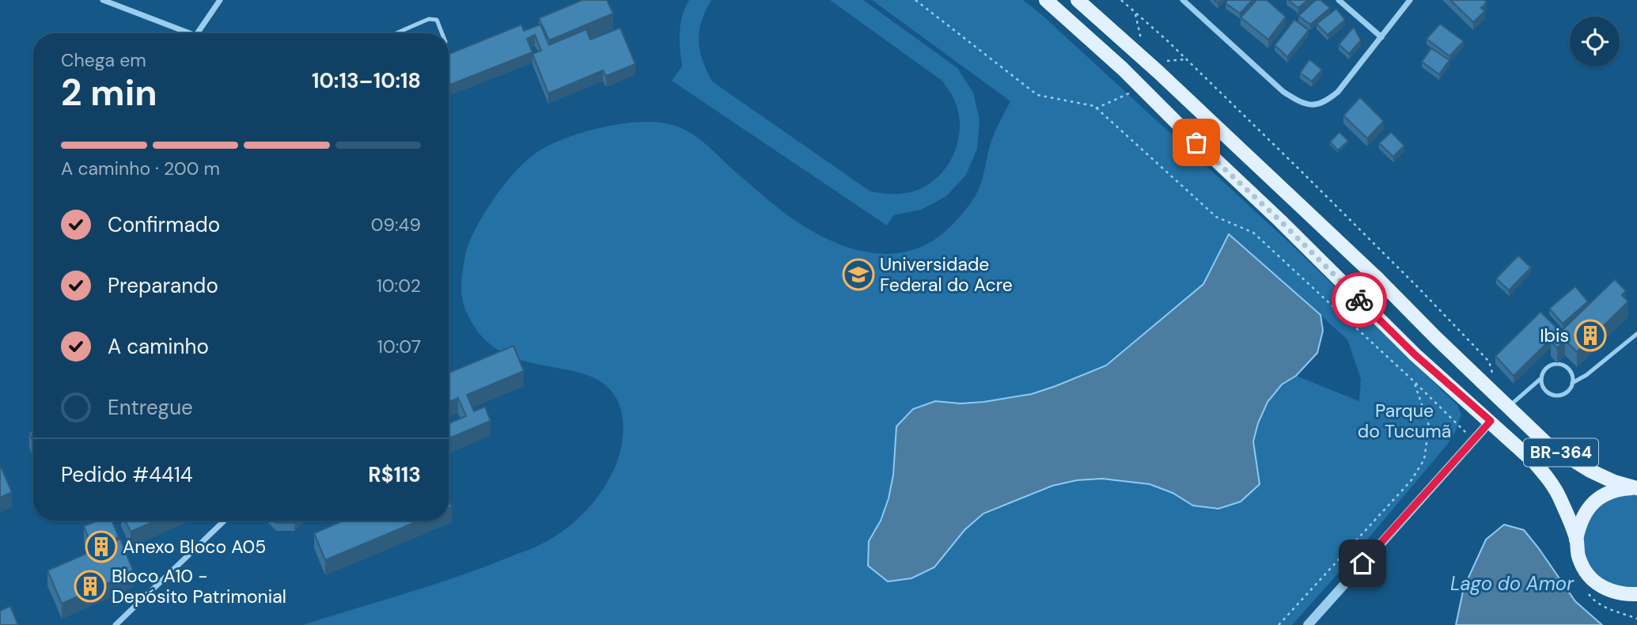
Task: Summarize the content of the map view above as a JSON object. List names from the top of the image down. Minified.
{"streets":{"main road":["BR-364"]},"water":["Lago do Amor"],"parks":["Parque do Tucumã"],"places":{"school or university":["Universidade Federal do Acre"],"building":["Ibis","Anexo Bloco A05","Bloco A10 - Depósito Patrimonial"]},"page":{"heading":["2 min","Chega em","10:13–10:18"],"panel":["Pedido #4414","R$113"],"bar":"A caminho · 200 m","list":[["Confirmado","09:49"],["Preparando","10:02"],["A caminho","10:07"],"Entregue"]}}
